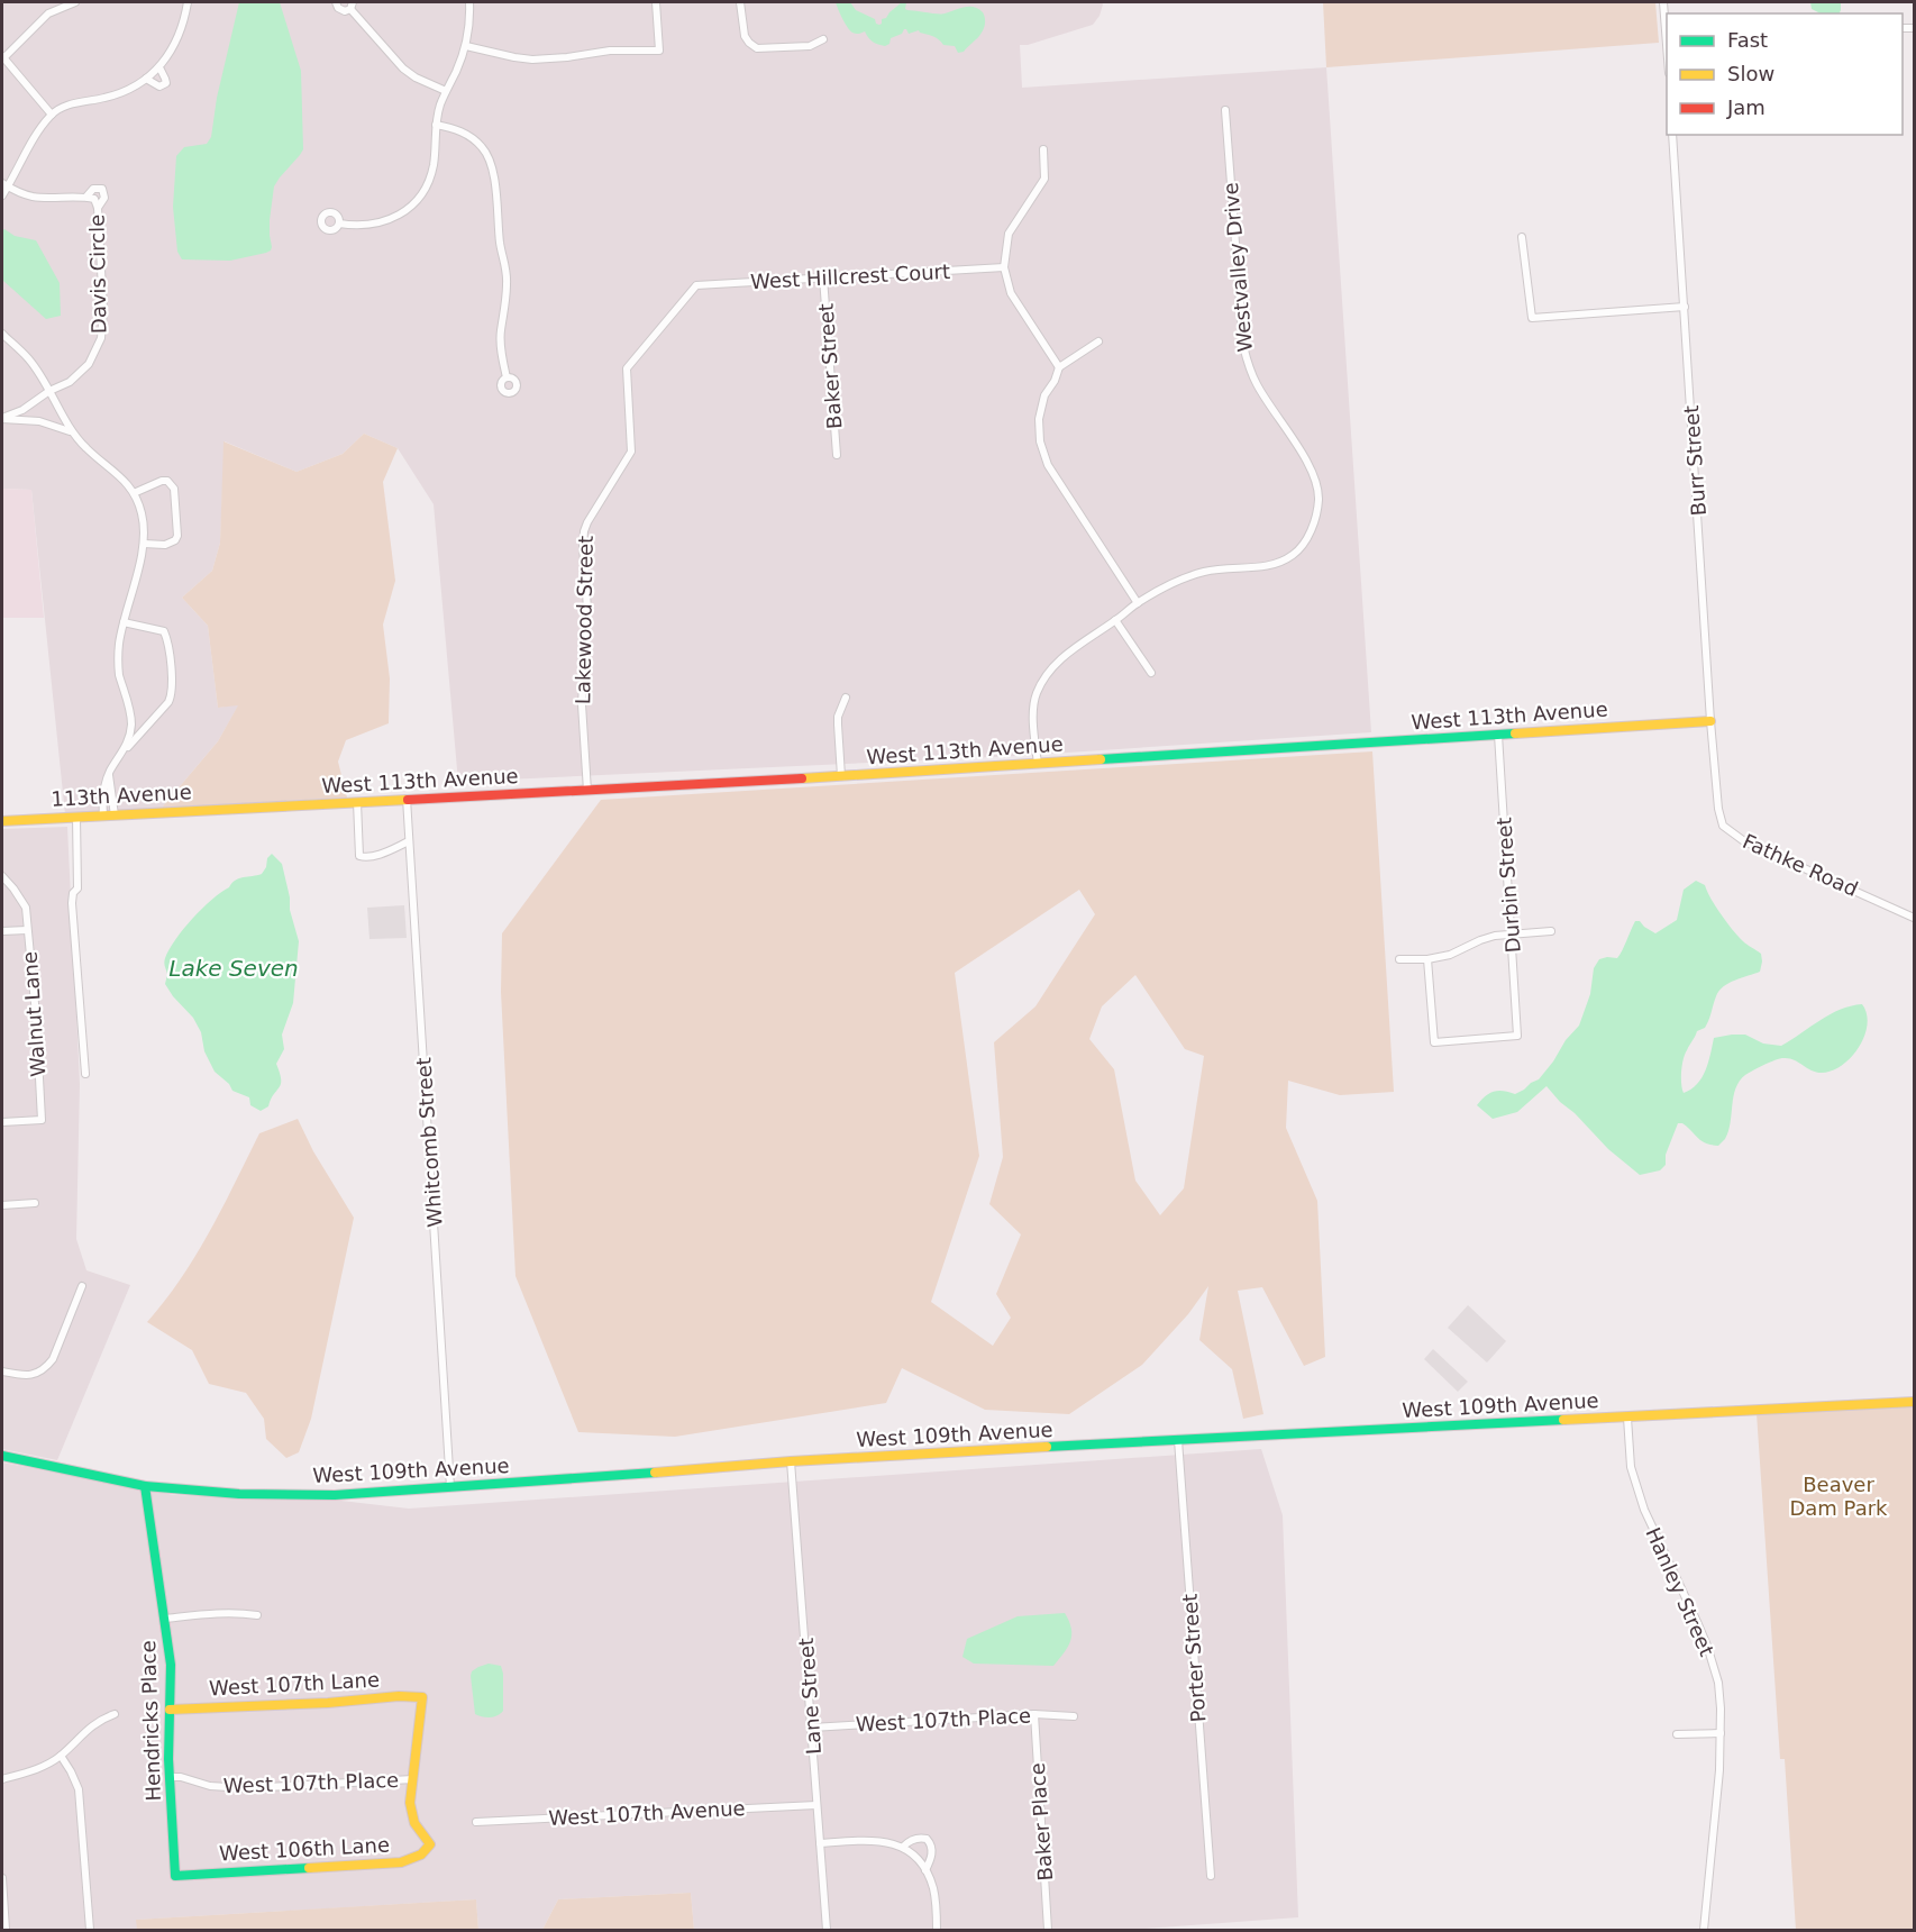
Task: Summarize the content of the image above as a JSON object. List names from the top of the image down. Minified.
{"streets":{"street":["Westvalley Drive","Davis Circle","West Hillcrest Court","Baker Street","Burr Street","Lakewood Street","West 113th Avenue","113th Avenue","Fathke Road","Durbin Street","Walnut Lane","Whitcomb Street","West 109th Avenue","Hanley Street","Porter Street","West 107th Lane","Lane Street","West 107th Place","Hendricks Place","West 107th Avenue","Baker Place","West 106th Lane"]},"crossings":[["Westvalley Drive","West 113th Avenue"],["West Hillcrest Court","Baker Street"],["West Hillcrest Court","Lakewood Street"],["Burr Street","West 113th Avenue"],["Burr Street","Fathke Road"],["Lakewood Street","West 113th Avenue"],["West 113th Avenue","113th Avenue"],["West 113th Avenue","Durbin Street"],["West 113th Avenue","Whitcomb Street"],["Whitcomb Street","West 109th Avenue"],["West 109th Avenue","Hanley Street"],["West 109th Avenue","Porter Street"],["West 109th Avenue","Lane Street"],["West 109th Avenue","Hendricks Place"],["West 107th Lane","West 107th Place"],["West 107th Lane","Hendricks Place"],["West 107th Lane","West 106th Lane"],["Lane Street","West 107th Place"],["Lane Street","West 107th Avenue"],["West 107th Place","Hendricks Place"],["West 107th Place","Baker Place"],["West 107th Place","West 106th Lane"],["Hendricks Place","West 106th Lane"]],"water":["Lake Seven"],"parks":["Beaver Dam Park"],"legend":["Fast","Slow","Jam"]}
